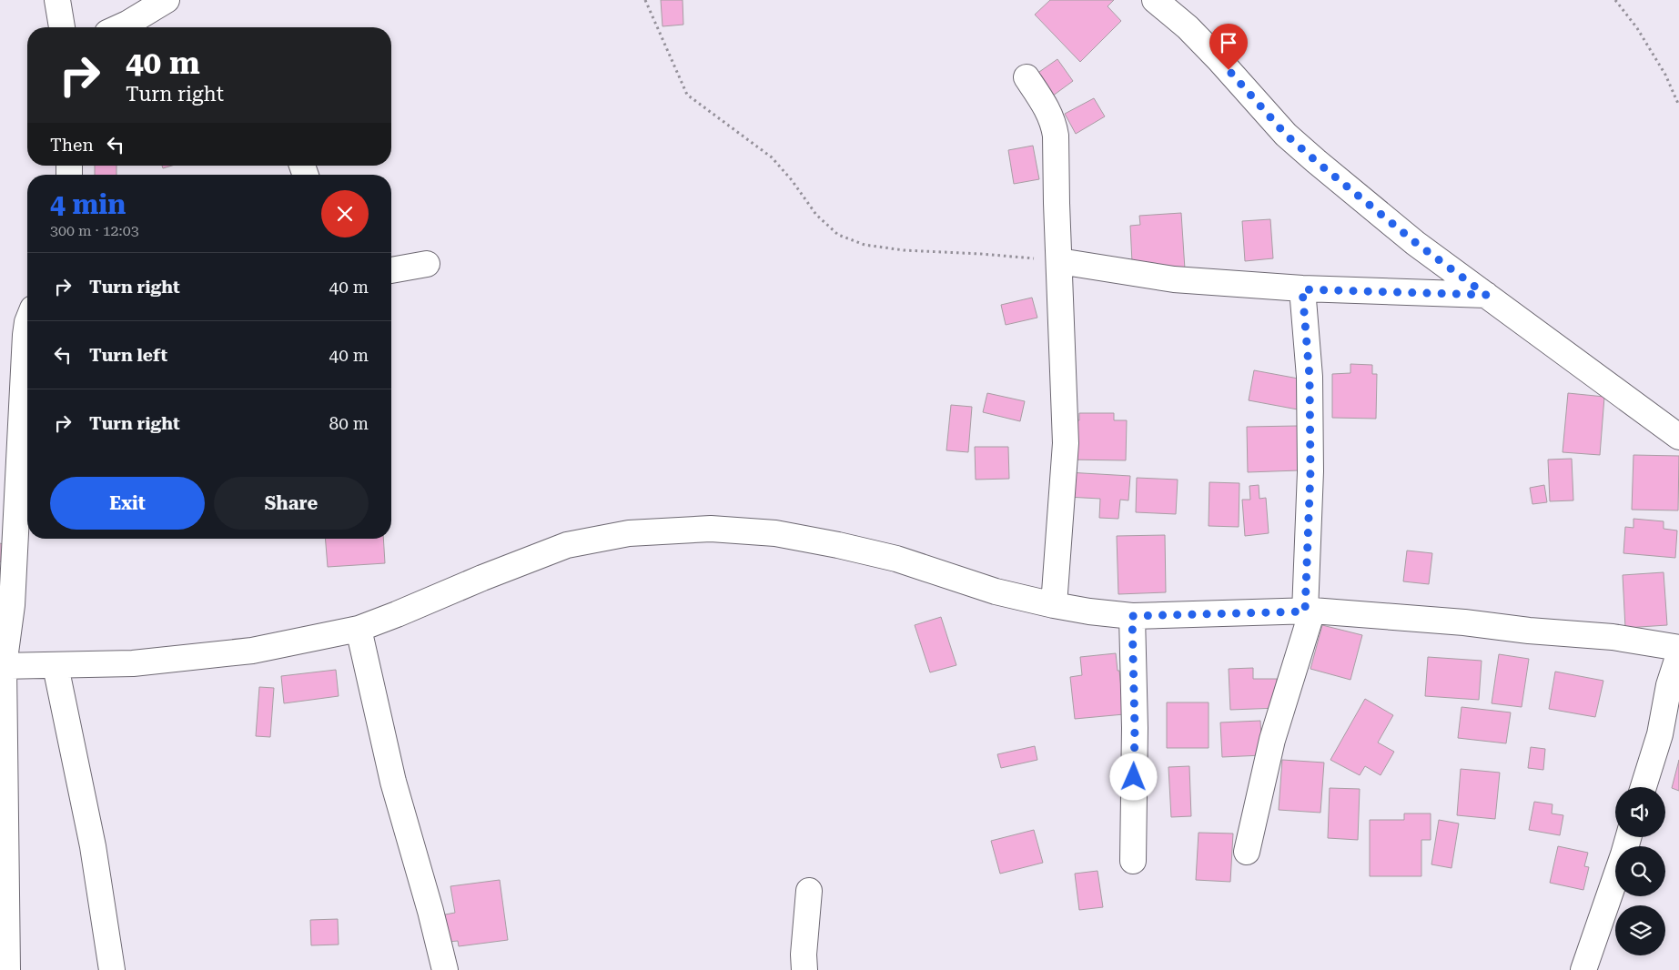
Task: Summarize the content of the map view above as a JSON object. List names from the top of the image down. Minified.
{"page":{"turn":["40 m","Turn right"],"then":"Then","heading":["4 min","300 m · 12:03"],"list":[{"name":"Turn right","value":"40 m"},{"name":"Turn left","value":"40 m"},{"name":"Turn right","value":"80 m"}],"buttons":["Exit","Share"]}}
